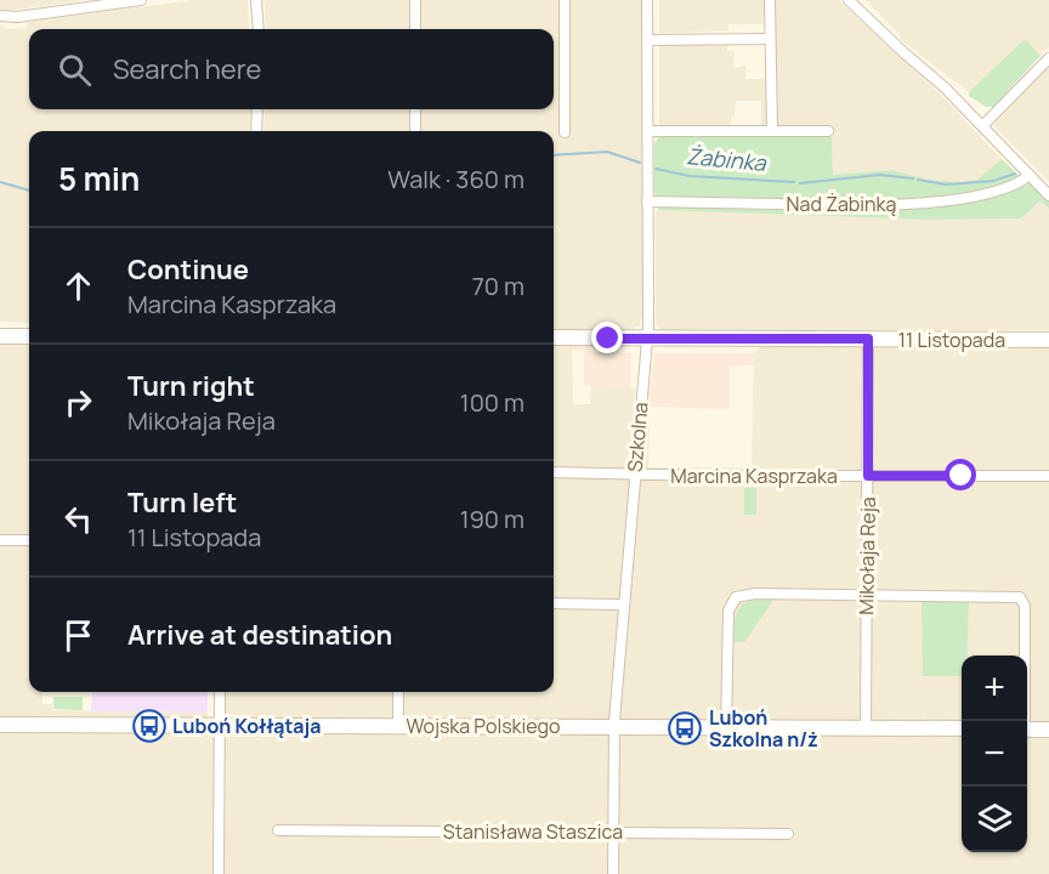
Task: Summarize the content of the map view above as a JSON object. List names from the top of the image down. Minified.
{"streets":{"street":["Nad Żabinką","11 Listopada","Szkolna","Marcina Kasprzaka","Mikołaja Reja","Wojska Polskiego","Stanisława Staszica"]},"crossings":[["Nad Żabinką","Szkolna"],["11 Listopada","Szkolna"],["11 Listopada","Mikołaja Reja"],["Szkolna","Marcina Kasprzaka"],["Szkolna","Wojska Polskiego"],["Szkolna","Stanisława Staszica"],["Marcina Kasprzaka","Mikołaja Reja"],["Mikołaja Reja","Wojska Polskiego"]],"water":["Żabinka"],"places":{"bus stop":["Luboń Kołłątaja","Luboń Szkolna n/ż"]},"page":{"search":"Search here","heading":["5 min","Walk · 360 m"],"list":[["Continue","Marcina Kasprzaka","70 m"],["Turn right","Mikołaja Reja","100 m"],["Turn left","11 Listopada","190 m"],"Arrive at destination"],"map_buttons":["+","−"]}}
